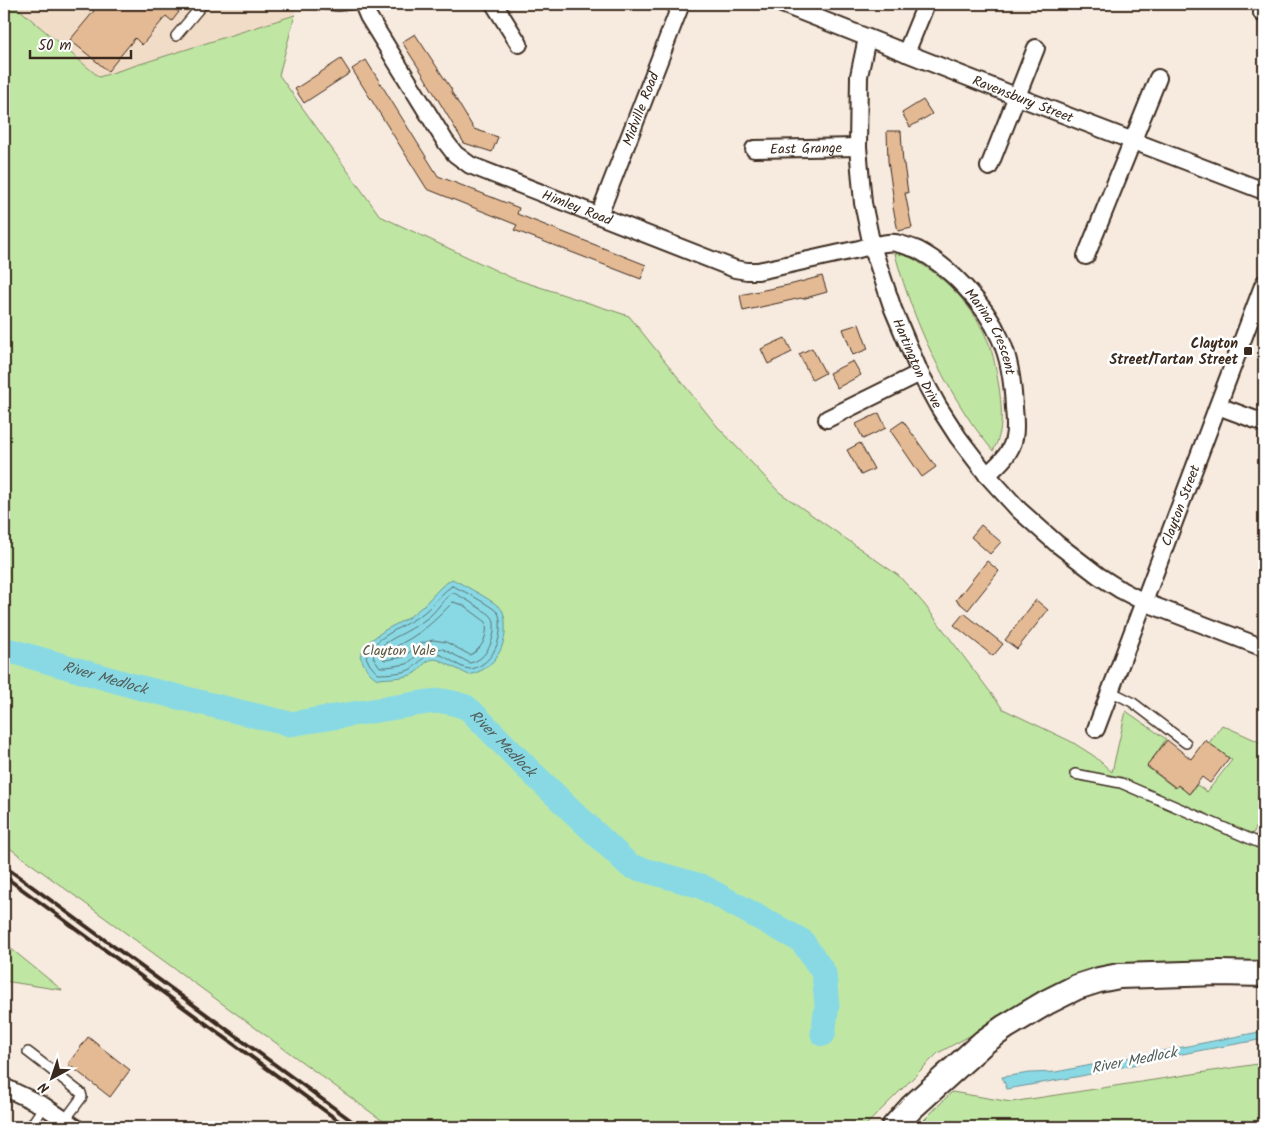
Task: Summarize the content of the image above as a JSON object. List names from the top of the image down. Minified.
{"streets":{"street":["Ravensbury Street","Midville Road","East Grange","Himley Road","Marina Crescent","Hartington Drive","Clayton Street"]},"crossings":[["Ravensbury Street","Hartington Drive"],["Midville Road","Himley Road"],["East Grange","Hartington Drive"],["Himley Road","Marina Crescent"],["Himley Road","Hartington Drive"],["Marina Crescent","Hartington Drive"],["Hartington Drive","Clayton Street"]],"water":["River Medlock"],"parks":["Clayton Vale"],"places":{"transit":["Clayton Street/Tartan Street"]},"scale_bar":"50 m","north":"bottom left"}
